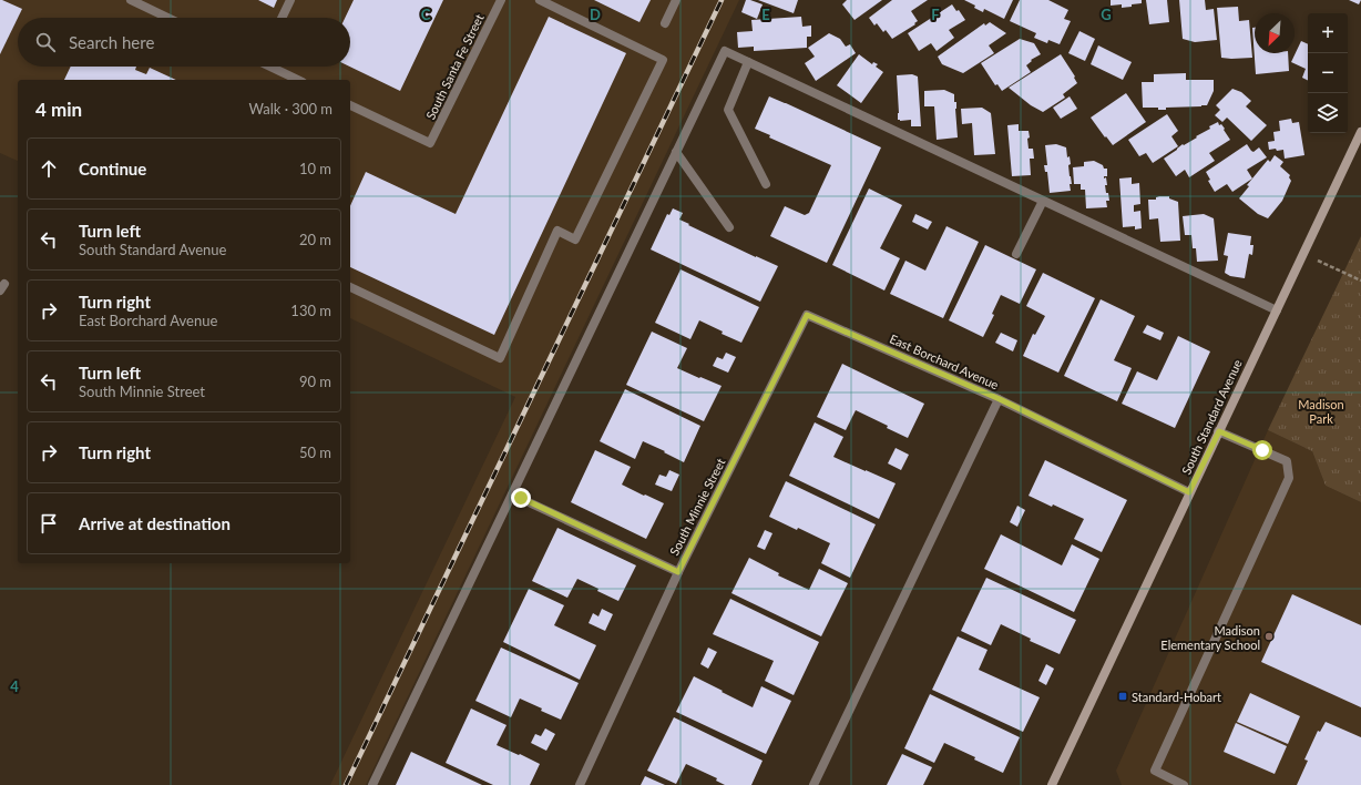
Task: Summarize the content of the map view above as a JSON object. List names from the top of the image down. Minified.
{"streets":{"street":["South Santa Fe Street","East Borchard Avenue","South Standard Avenue","South Minnie Street"]},"crossings":[["East Borchard Avenue","South Standard Avenue"],["East Borchard Avenue","South Minnie Street"]],"parks":["Madison Park"],"places":{"other":["Madison Elementary School"],"transit":["Standard-Hobart"]},"north":"bottom left","page":{"map_buttons":["+","−"],"search":"Search here","heading":["4 min","Walk · 300 m"],"list":[["Continue","10 m"],["Turn left","South Standard Avenue","20 m"],["Turn right","East Borchard Avenue","130 m"],["Turn left","South Minnie Street","90 m"],["Turn right","50 m"],"Arrive at destination"]},"grid":{"columns":["C","D","E","F","G"],"rows":["4"]}}
